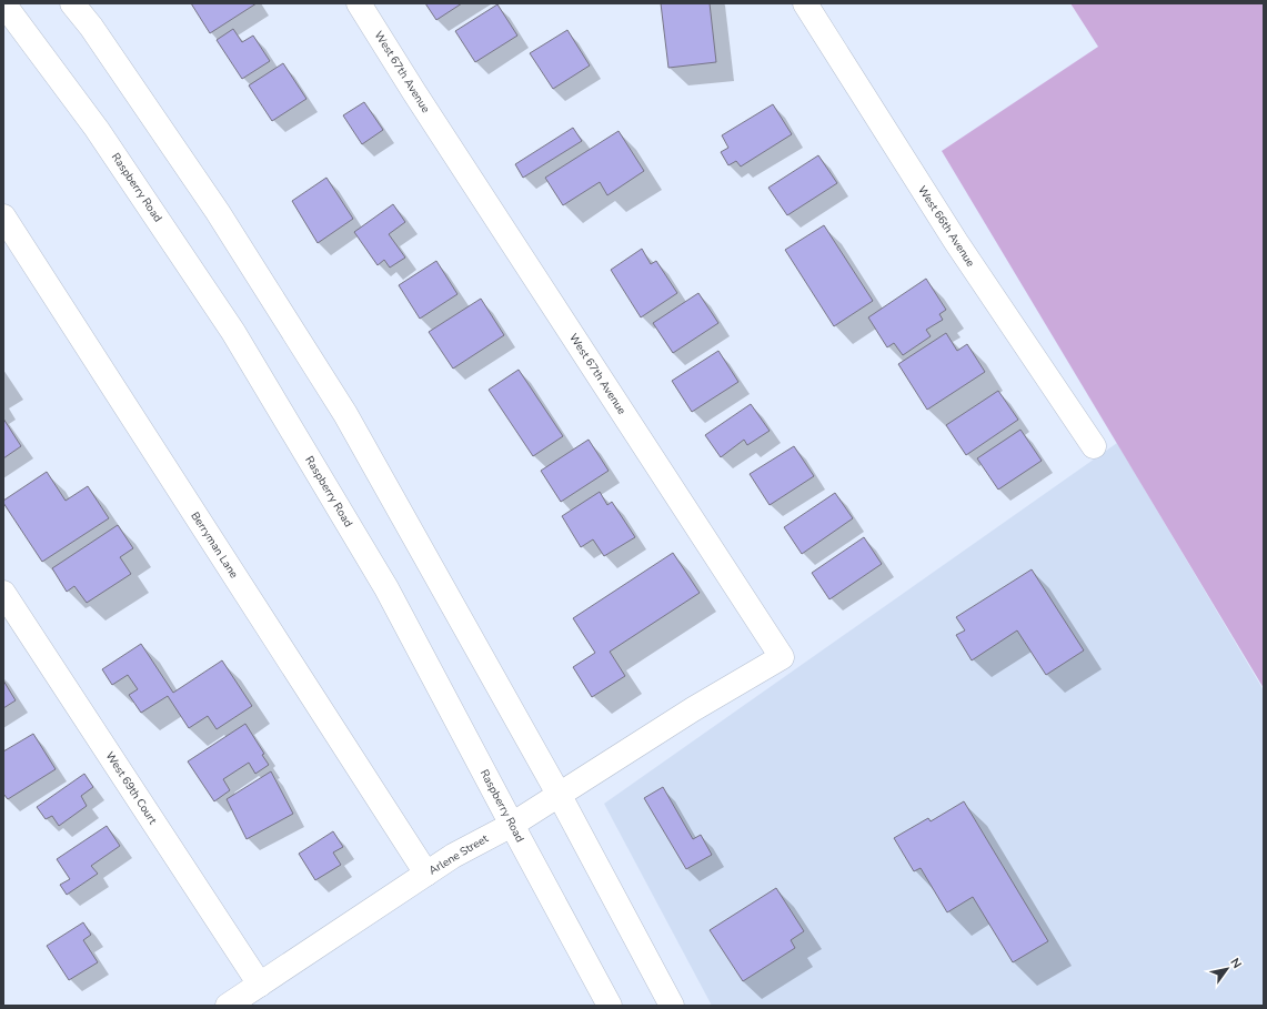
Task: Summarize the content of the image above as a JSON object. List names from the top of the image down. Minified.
{"streets":{"street":["West 67th Avenue","Raspberry Road","West 66th Avenue","Berryman Lane","West 69th Court","Arlene Street"]},"crossings":[["West 67th Avenue","Arlene Street"],["Raspberry Road","Arlene Street"],["Berryman Lane","Arlene Street"],["West 69th Court","Arlene Street"]],"north":"top right"}
